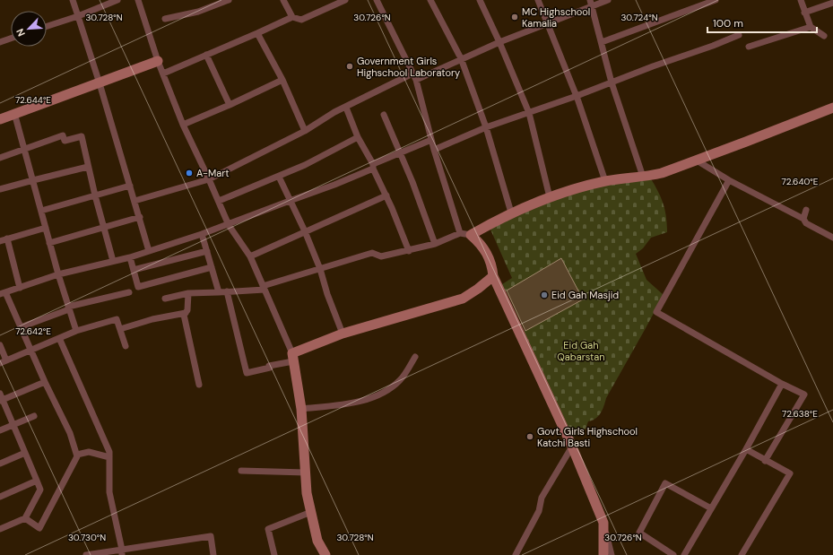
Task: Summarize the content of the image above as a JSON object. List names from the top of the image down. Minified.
{"parks":["Eid Gah Qabarstan"],"places":["MC Highschool Kamalia","Government Girls Highschool Laboratory","A-Mart","Eid Gah Masjid","Govt. Girls Highschool Katchi Basti"],"scale_bar":"100 m","north":"bottom left","coordinates":["30.728°N","30.726°N","30.724°N","72.644°E","72.640°E","72.642°E","72.638°E","30.730°N"]}
